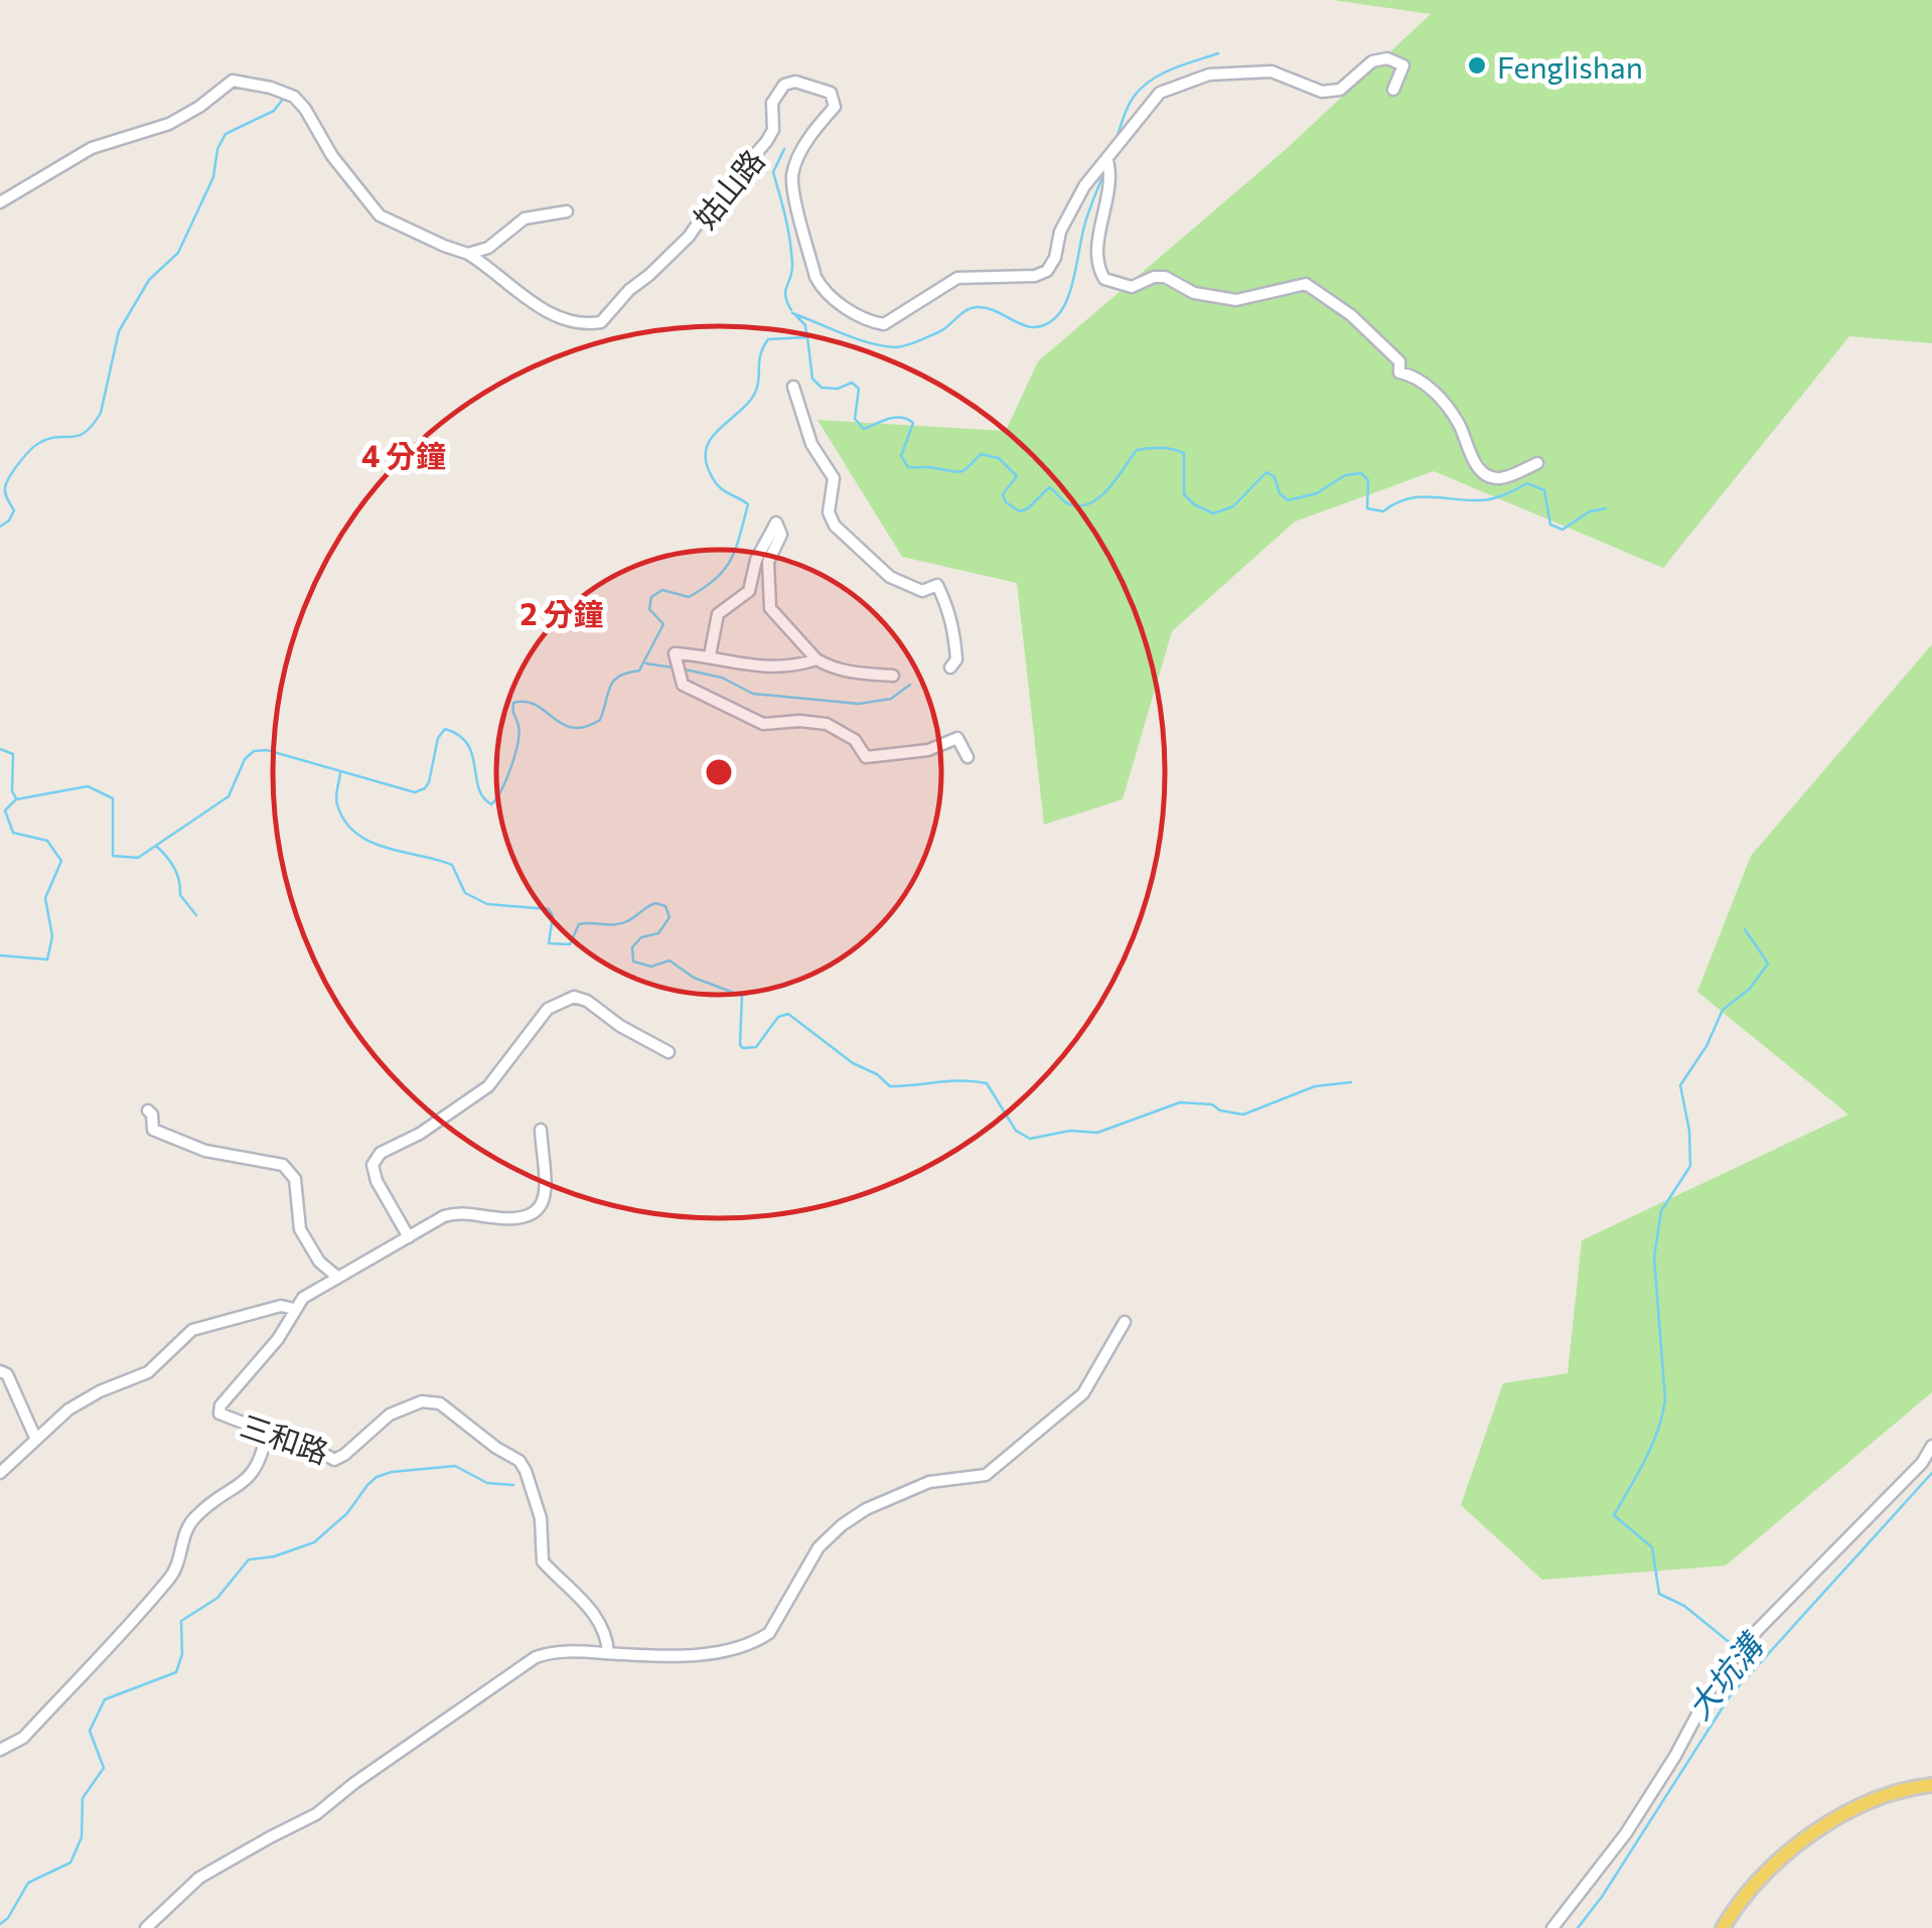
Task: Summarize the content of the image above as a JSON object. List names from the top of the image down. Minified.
{"streets":{"street":["姑山路","三和路"]},"water":["大坑溝"],"places":["Fenglishan"],"rings":["4 分鐘","2 分鐘"]}
